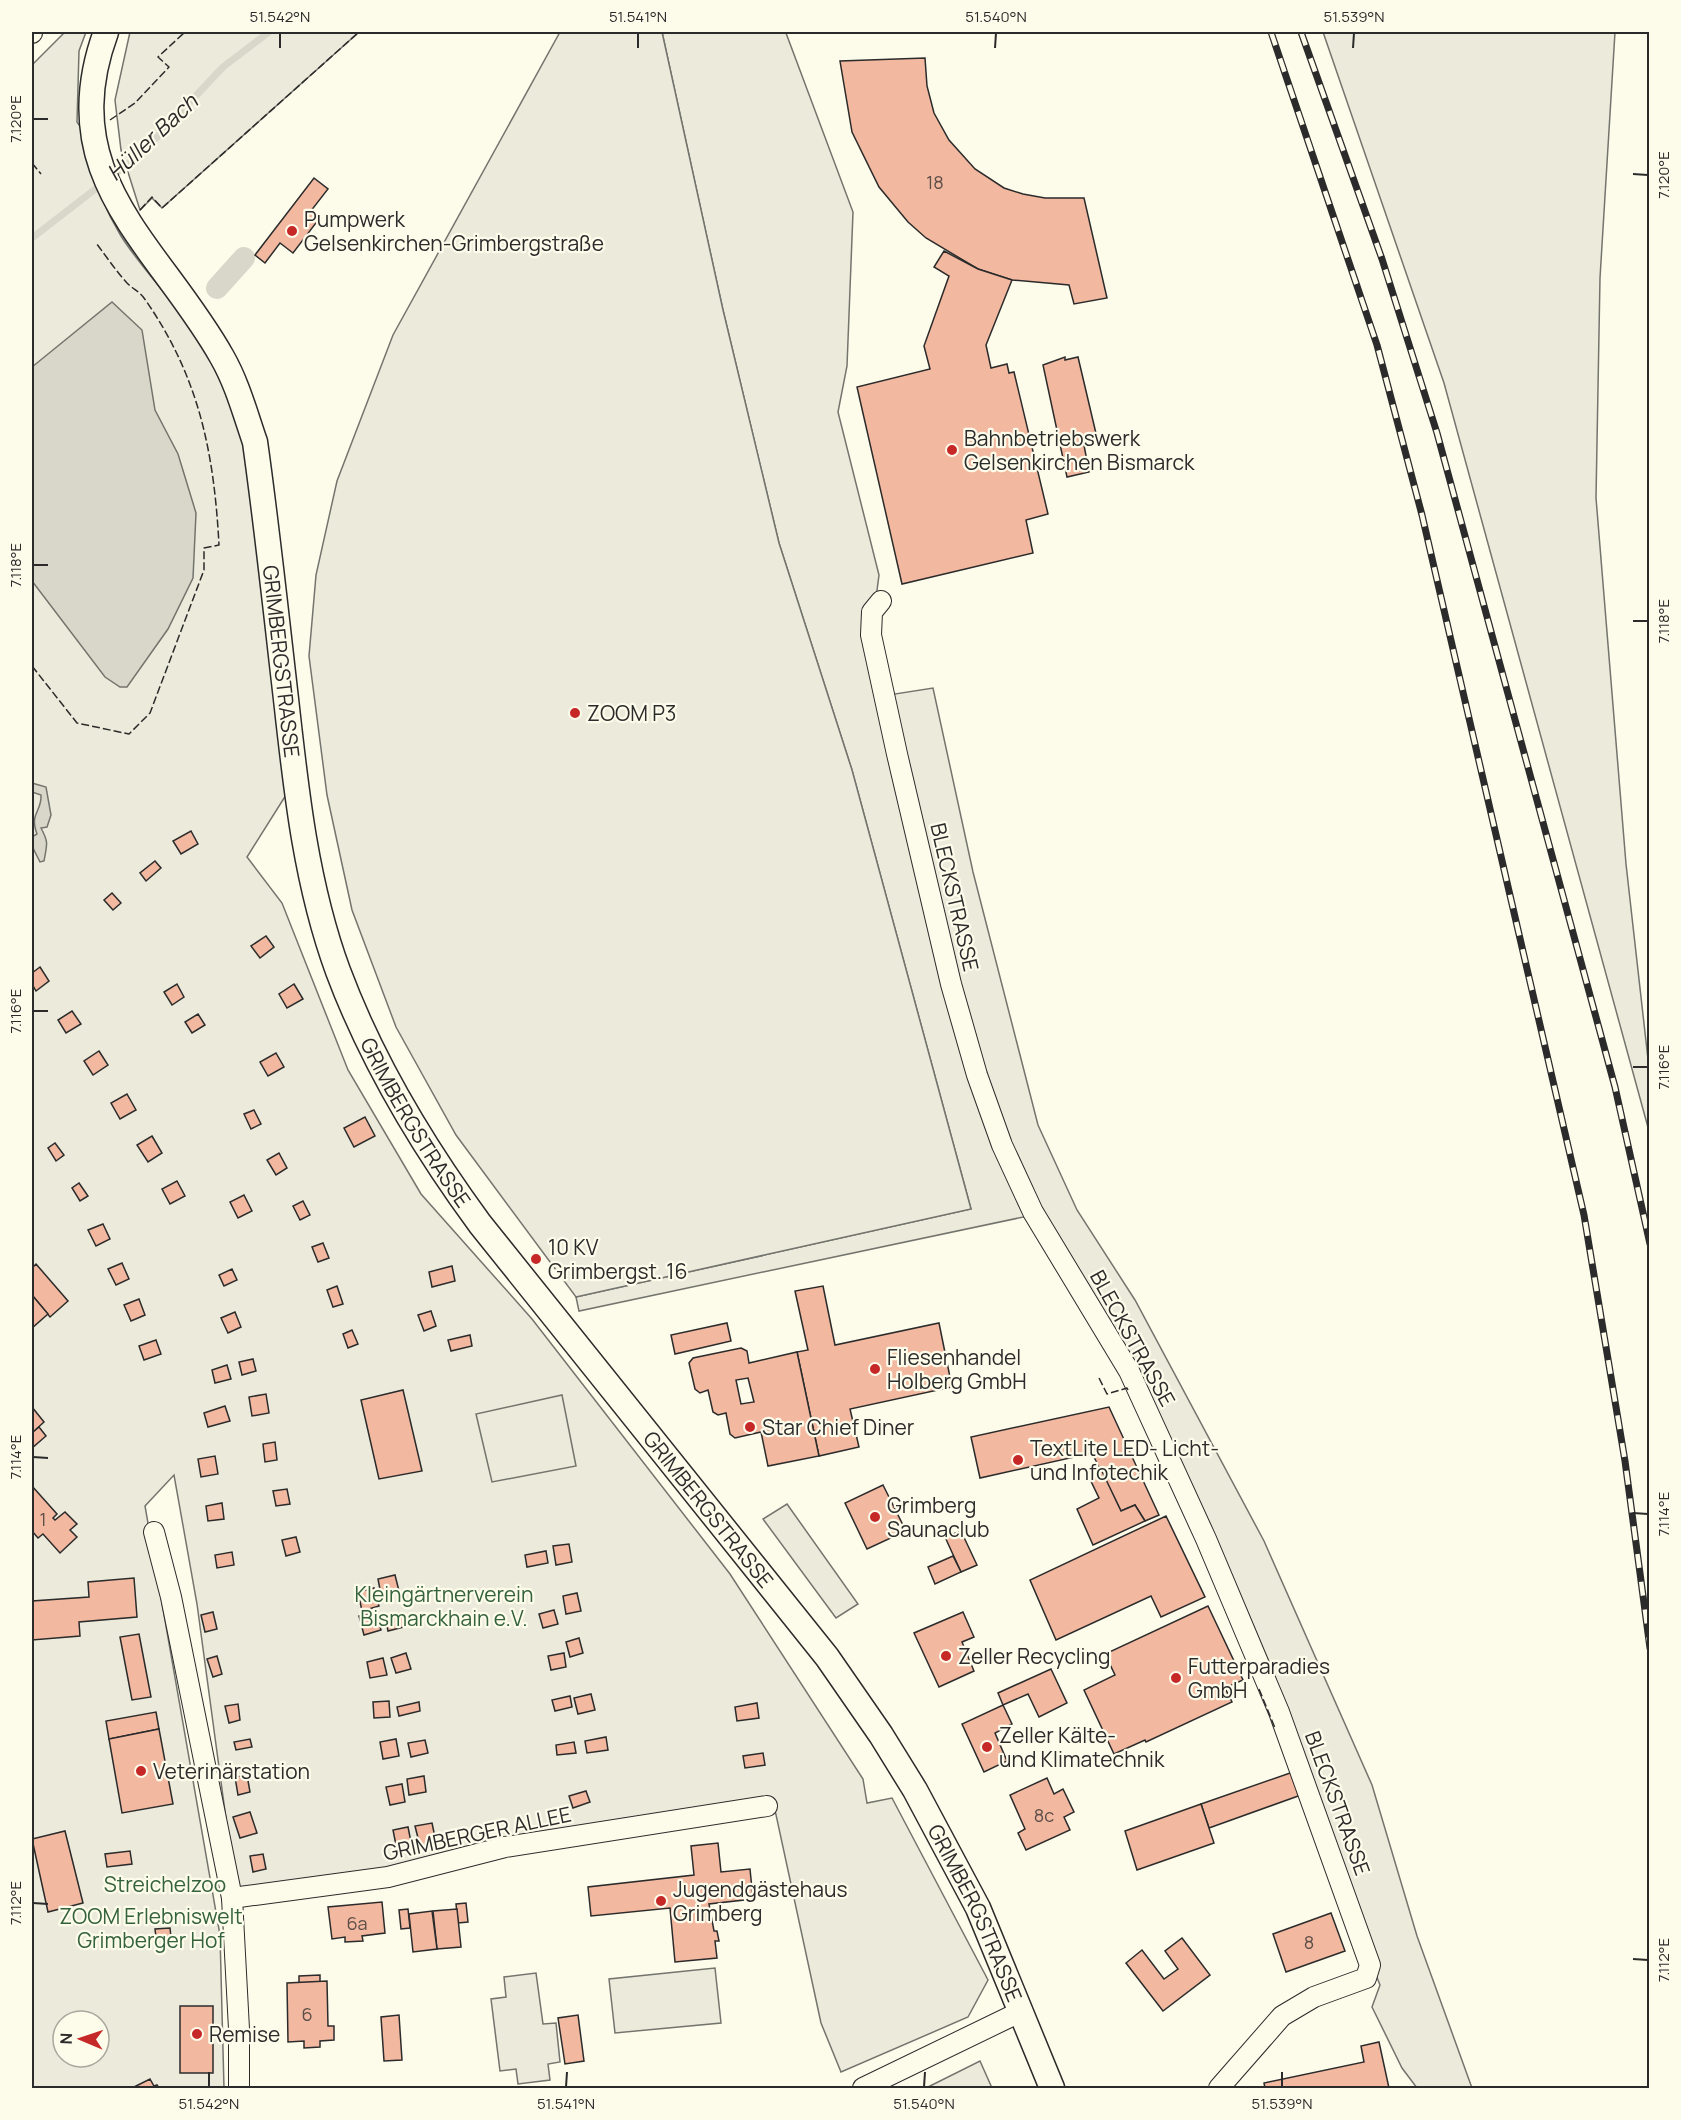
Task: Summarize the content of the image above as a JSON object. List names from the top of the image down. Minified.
{"streets":{"street":["GRIMBERGSTRASSE","BLECKSTRASSE","GRIMBERGER ALLEE"]},"water":["Hüller Bach"],"parks":["Kleingärtnerverein Bismarckhain e.V.","Streichelzoo","ZOOM Erlebniswelt Grimberger Hof"],"places":["Pumpwerk Gelsenkirchen-Grimbergstraße","Bahnbetriebswerk Gelsenkirchen Bismarck","ZOOM P3","10 KV Grimbergst. 16","Fliesenhandel Holberg GmbH","Star Chief Diner","TextLite LED- Licht- und Infotechik","Grimberg Saunaclub","Zeller Recycling","Futterparadies GmbH","Zeller Kälte- und Klimatechnik","Veterinärstation","Jugendgästehaus Grimberg","Remise"],"house_numbers":["18","1","8c","6a","8","6"],"north":"left","coordinates":["51.542°N","51.541°N","51.540°N","51.539°N","7.120°E","7.118°E","7.116°E","7.114°E","7.112°E"]}
